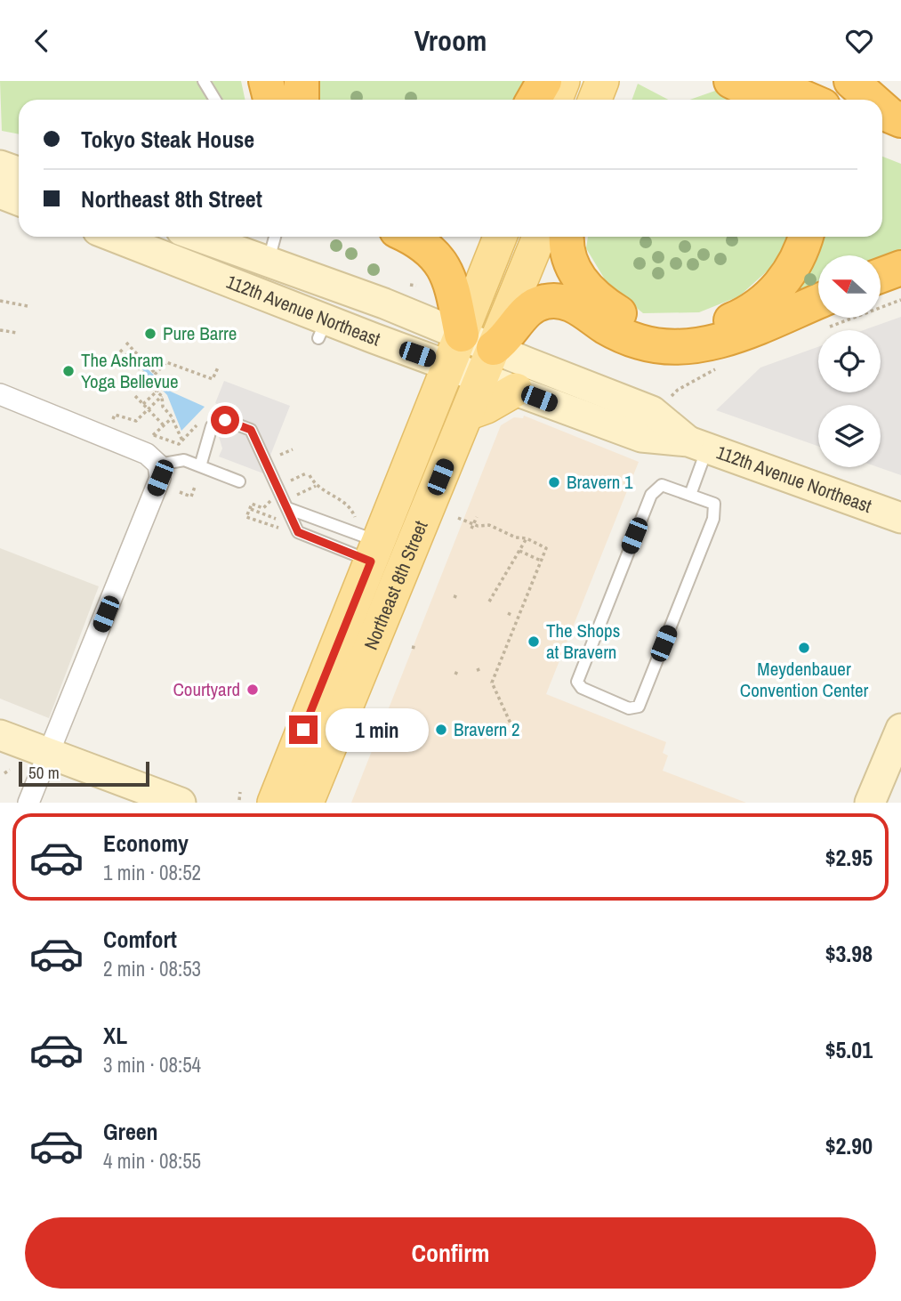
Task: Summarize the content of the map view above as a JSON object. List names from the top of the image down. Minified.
{"streets":{"main road":["112th Avenue Northeast","Northeast 8th Street"]},"crossings":[["112th Avenue Northeast","Northeast 8th Street"]],"places":["Pure Barre","The Ashram Yoga Bellevue","Bravern 1","The Shops at Bravern","Meydenbauer Convention Center","Courtyard","Bravern 2"],"scale_bar":"50 m","north":"left","page":{"header":"Vroom","banner":["Tokyo Steak House","Northeast 8th Street"],"bubble":"1 min","scale":"50 m","list":[{"name":"Economy","note":"1 min · 08:52","value":"$2.95"},{"name":"Comfort","note":"2 min · 08:53","value":"$3.98"},{"name":"XL","note":"3 min · 08:54","value":"$5.01"},{"name":"Green","note":"4 min · 08:55","value":"$2.90"}],"buttons":"Confirm"}}
